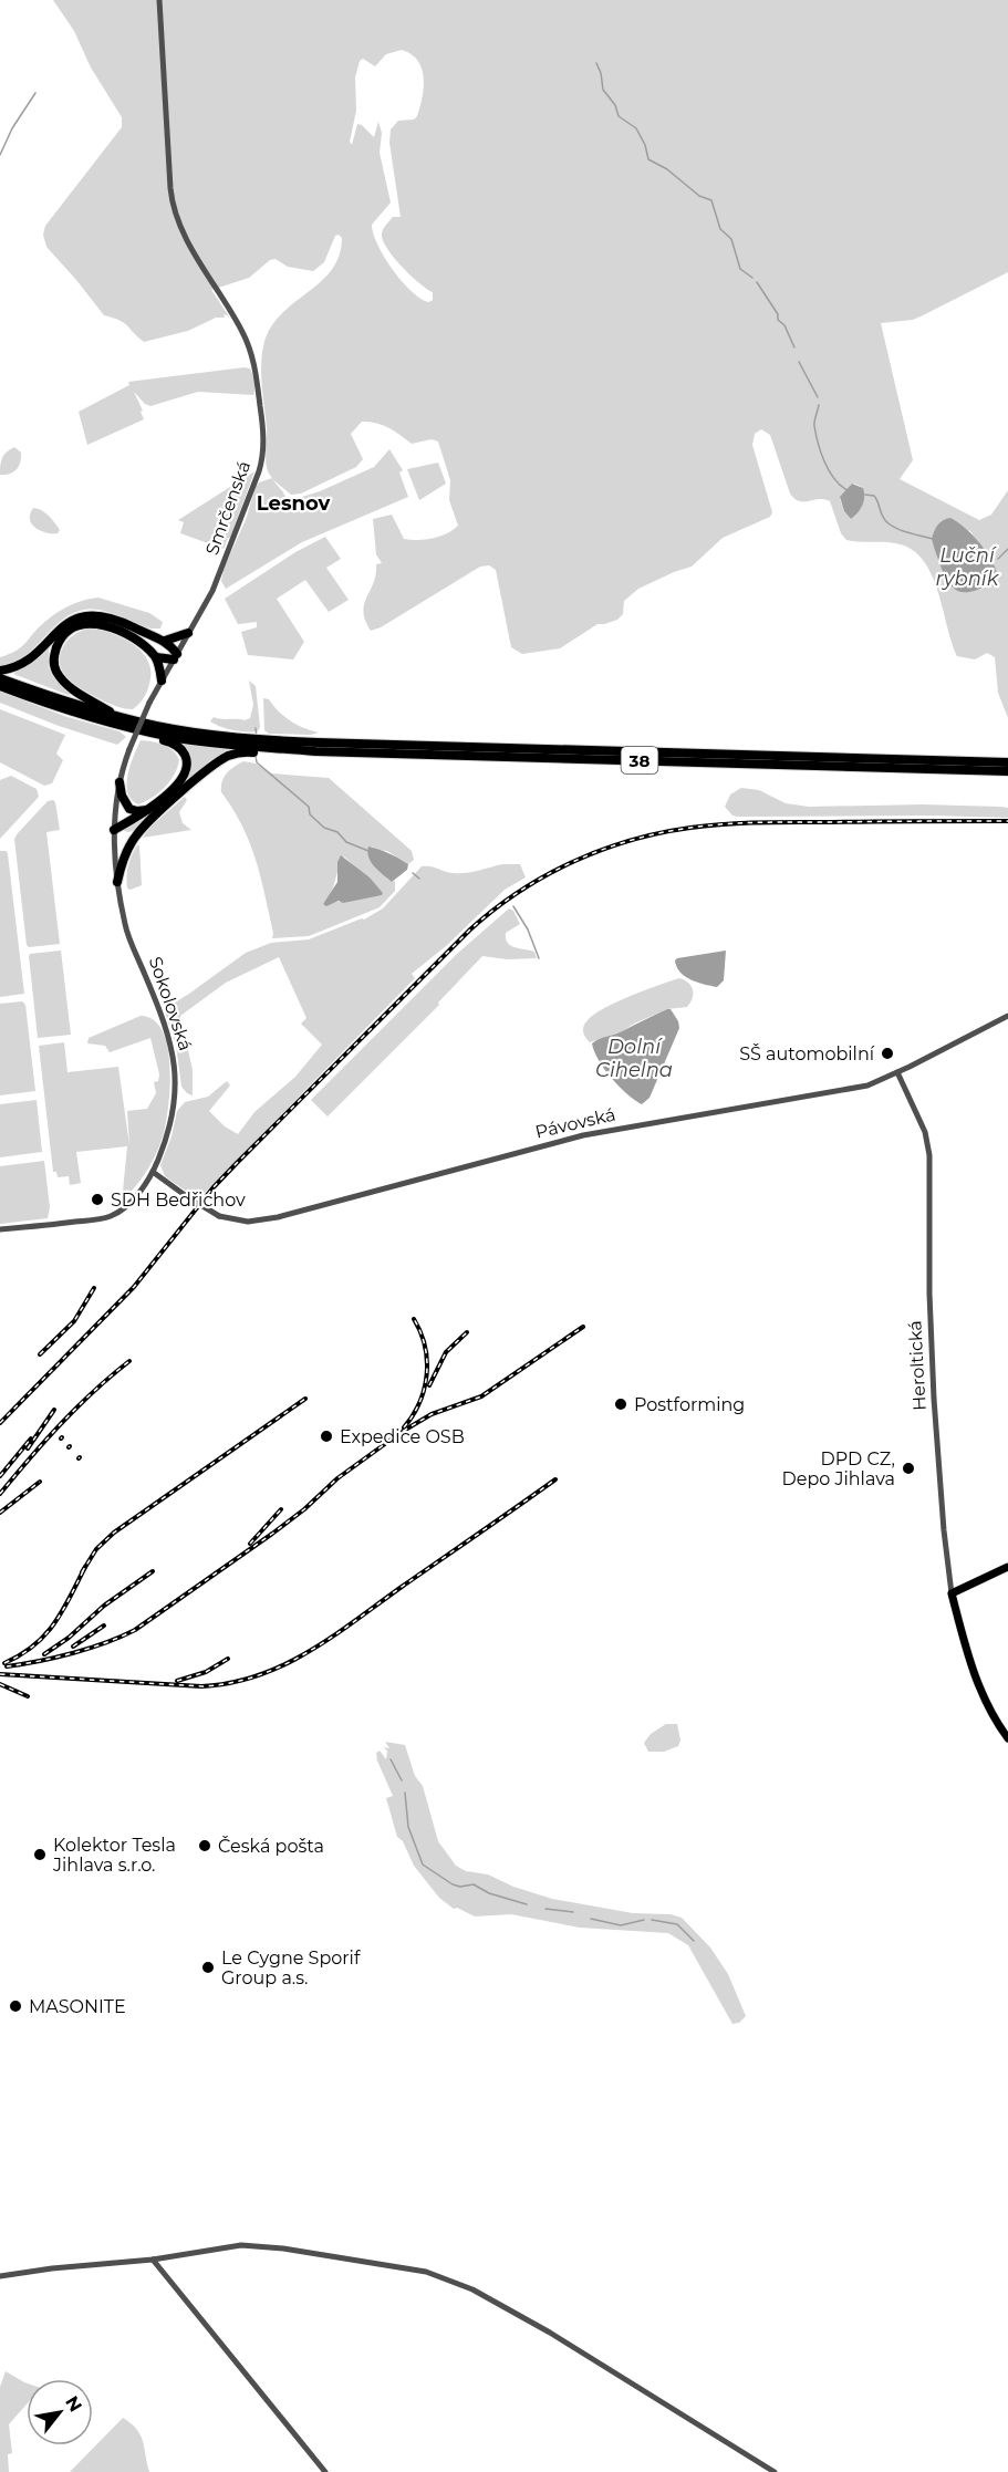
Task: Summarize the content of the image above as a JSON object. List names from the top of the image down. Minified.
{"streets":{"highway":["38"],"main road":["Heroltická"],"street":["Smrčenská","Sokolovská","Pávovská"]},"crossings":[["Smrčenská","Sokolovská"],["Sokolovská","Pávovská"],["Pávovská","Heroltická"]],"districts":["Lesnov"],"water":["Luční rybník","Dolní Cihelna"],"places":["SŠ automobilní","SDH Bedřichov","Postforming","Expedice OSB","DPD CZ, Depo Jihlava","Česká pošta","Kolektor Tesla Jihlava s.r.o.","Le Cygne Sporif Group a.s.","MASONITE"],"north":"top right"}
